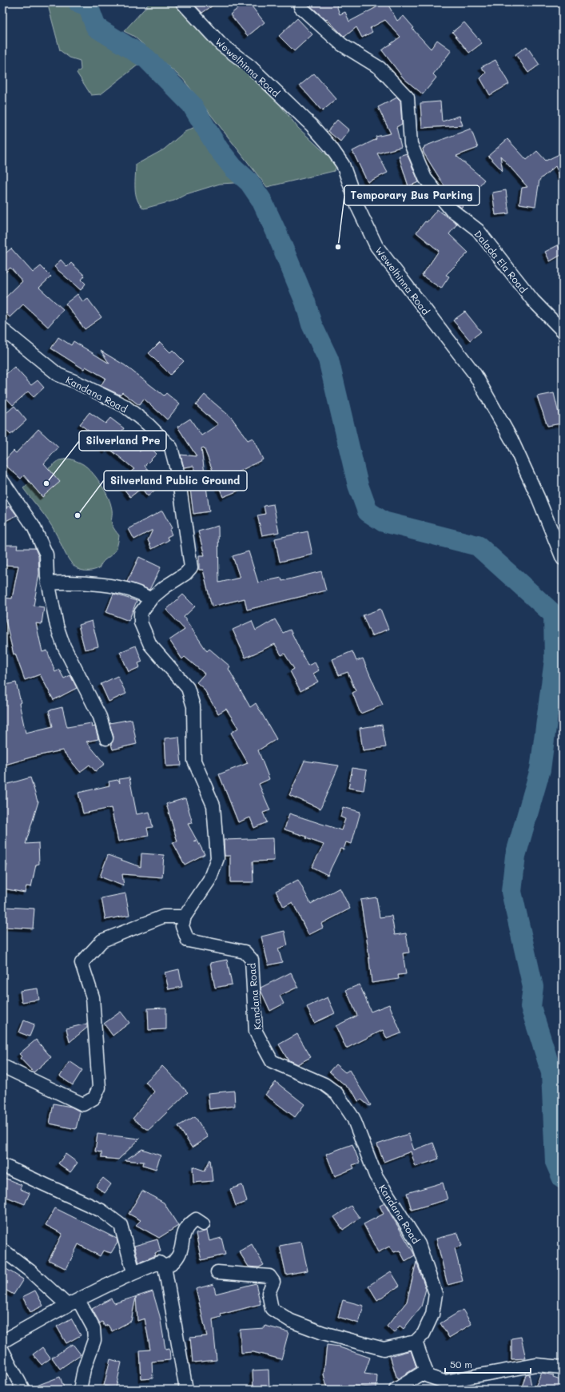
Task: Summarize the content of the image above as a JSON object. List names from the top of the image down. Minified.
{"streets":{"street":["Wewelhinna Road","Dalada Ela Road","Kandana Road"]},"places":["Temporary Bus Parking","Silverland Pre","Silverland Public Ground"],"scale_bar":"50 m"}
